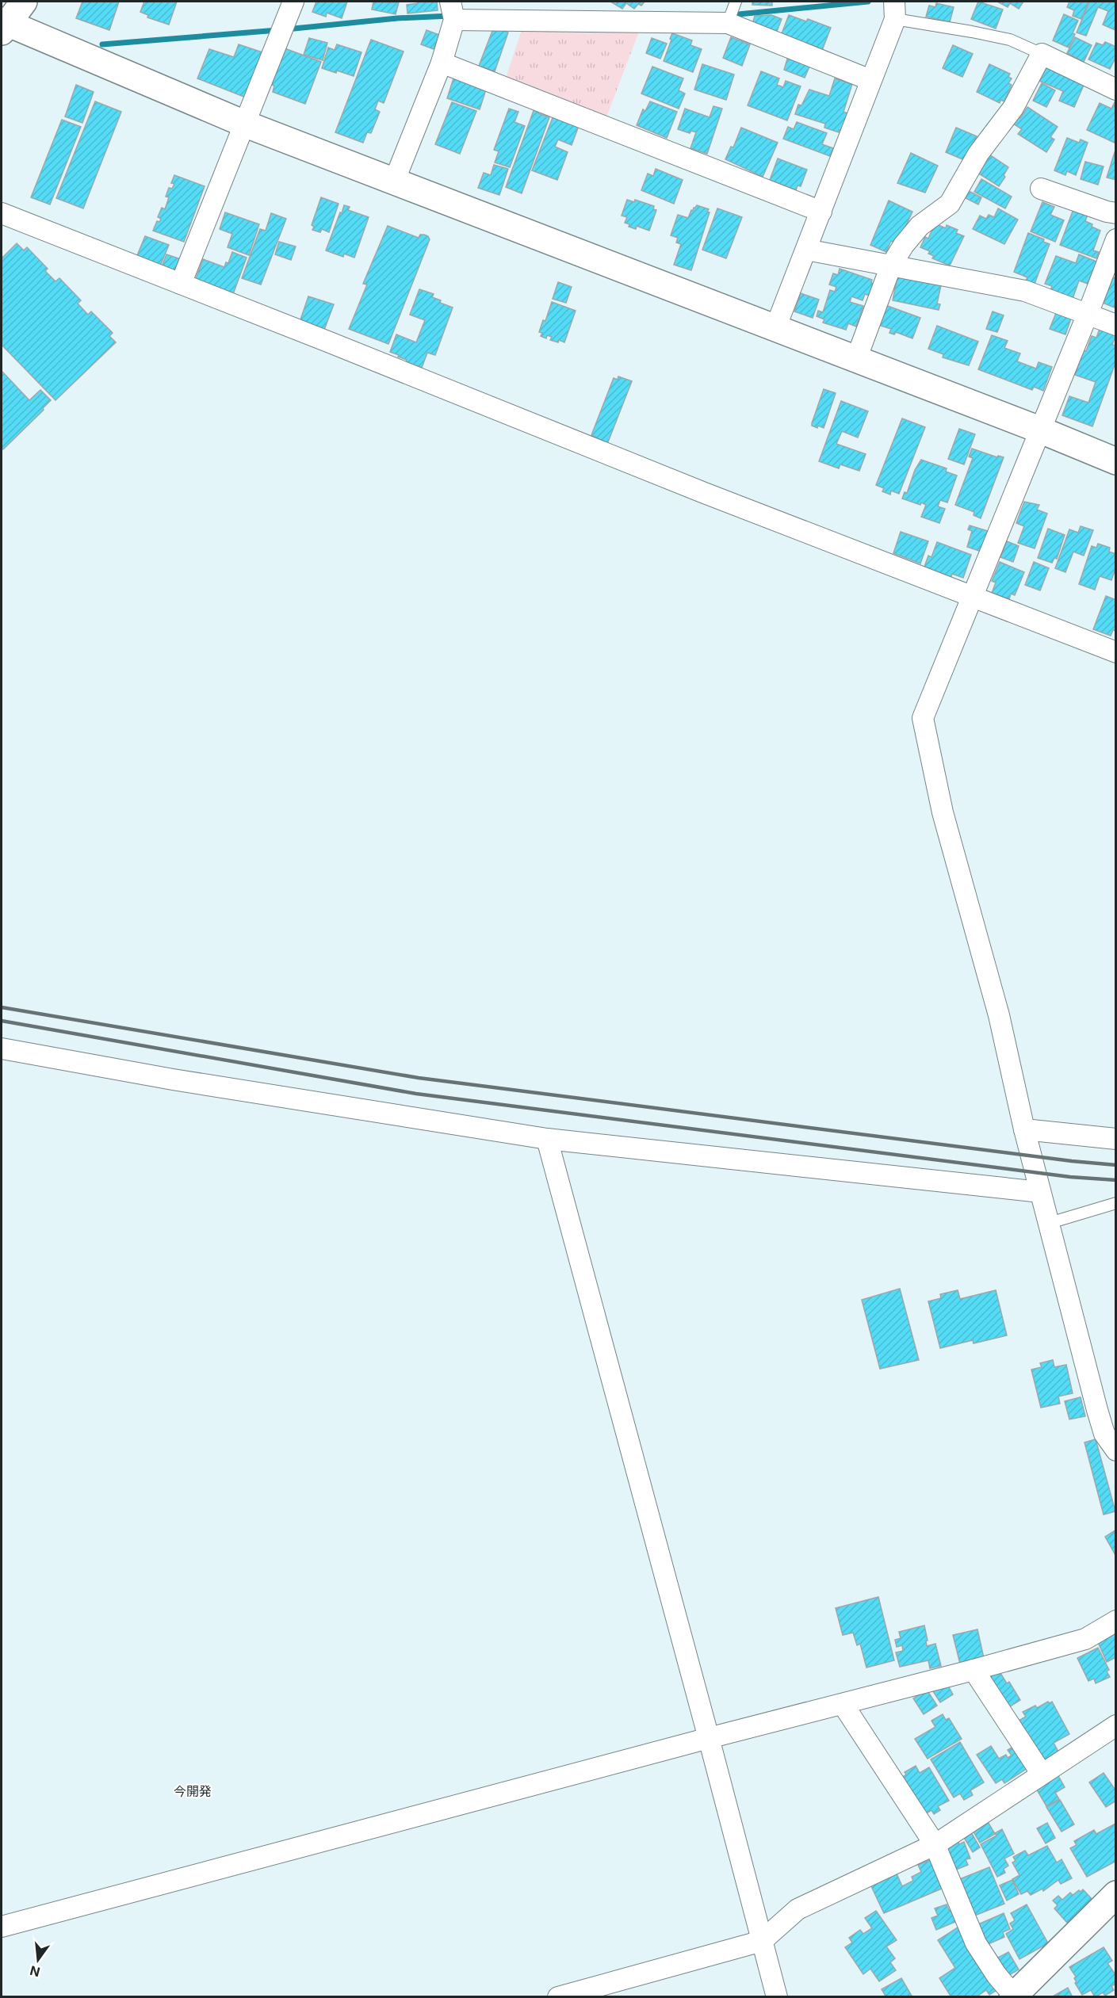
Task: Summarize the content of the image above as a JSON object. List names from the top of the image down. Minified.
{"districts":["今開発"],"north":"bottom"}
